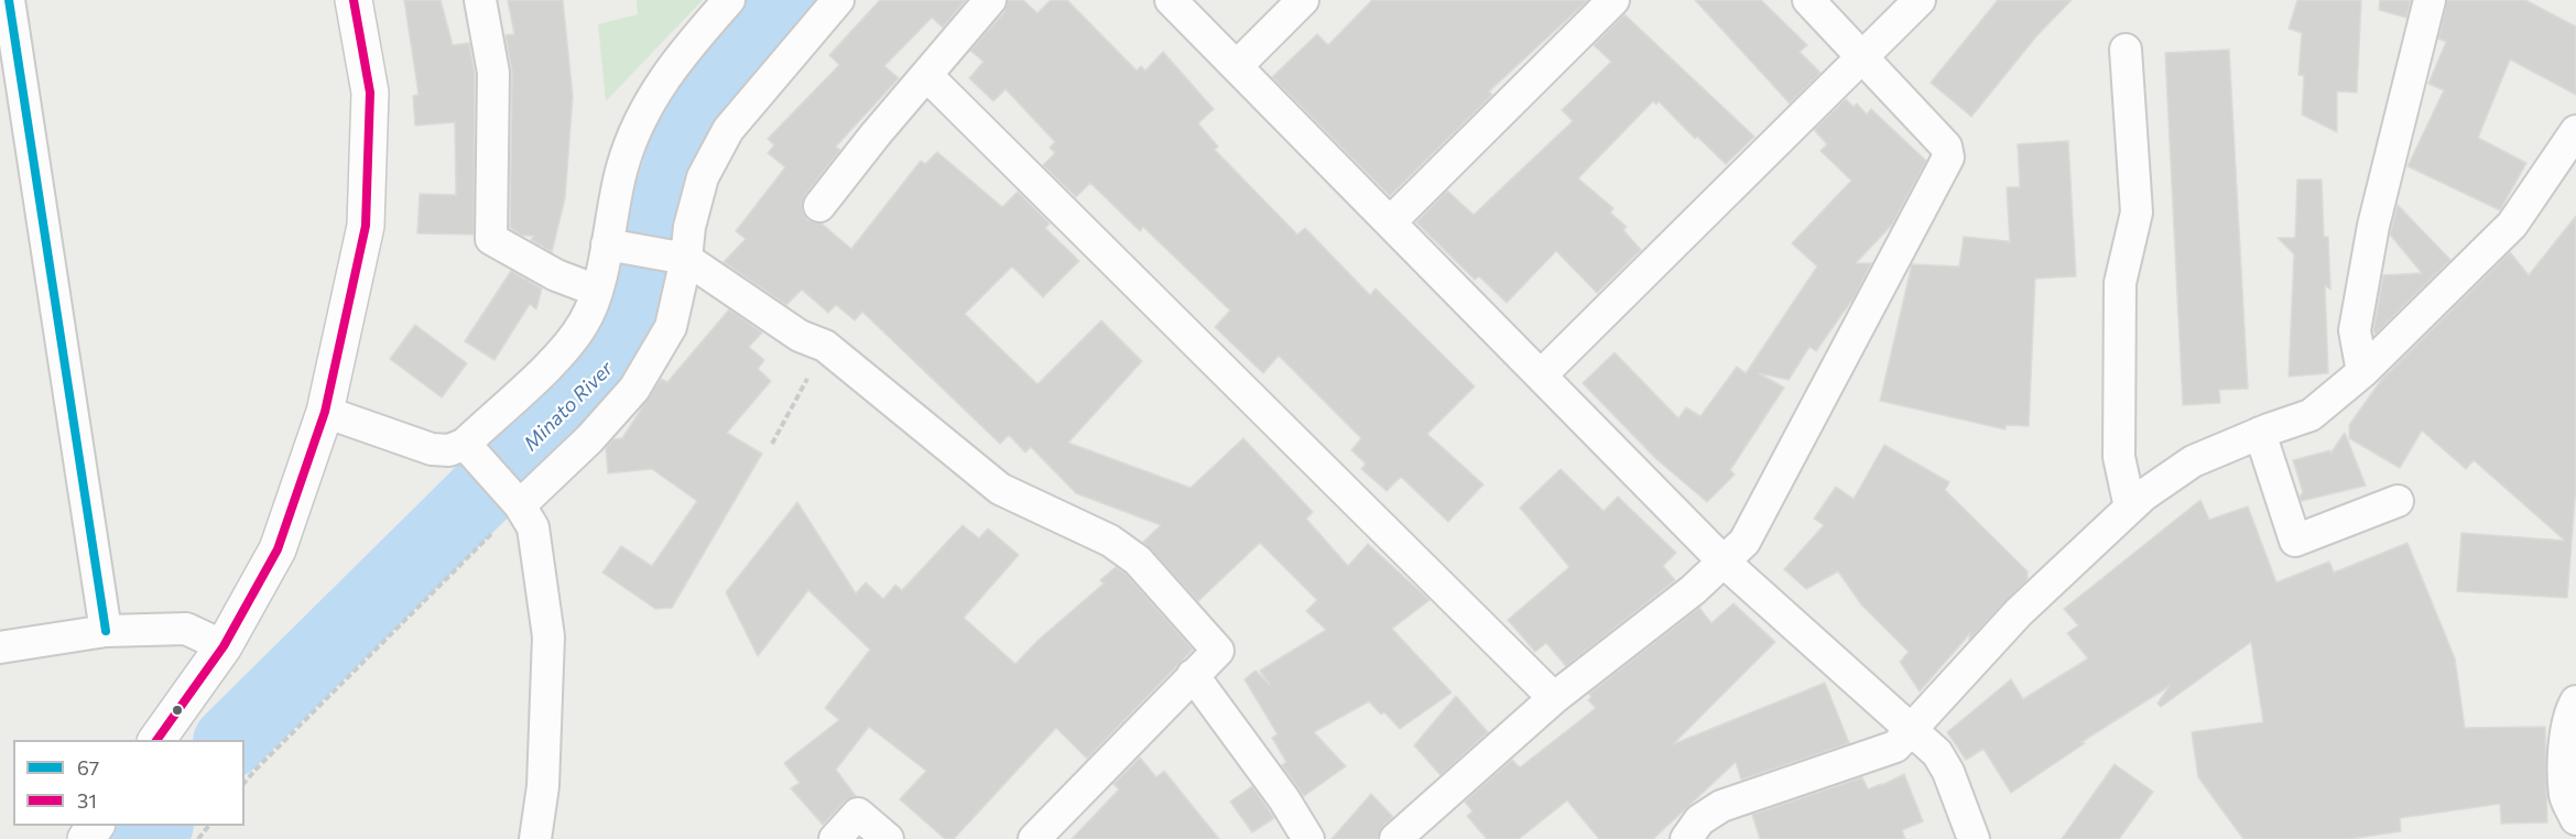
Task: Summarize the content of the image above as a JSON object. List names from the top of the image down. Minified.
{"water":["Minato River"],"lines":["transit line 67","transit line 31"],"legend":["67","31"]}
